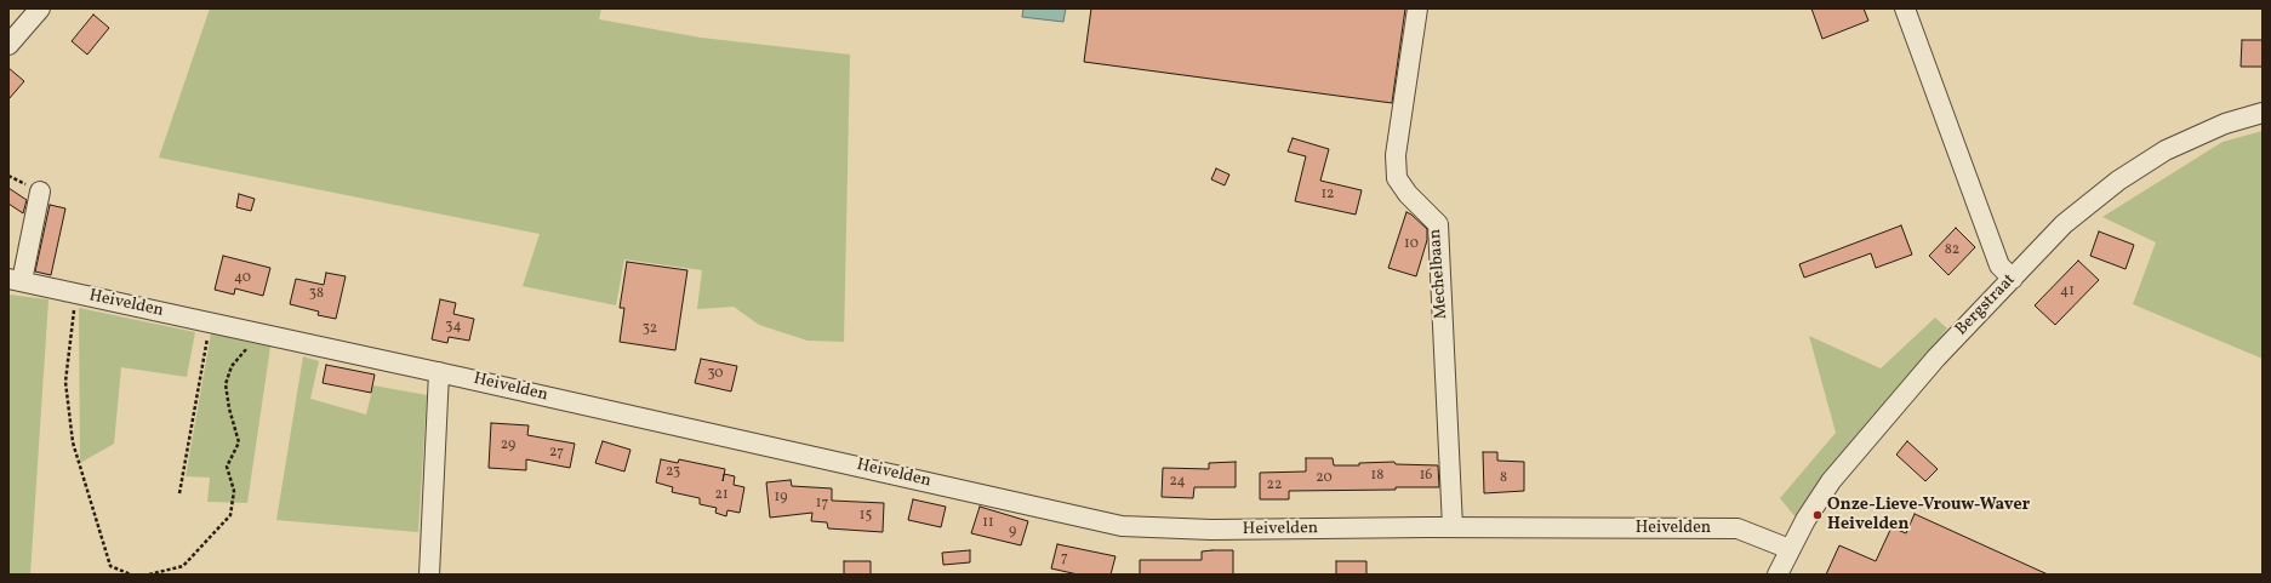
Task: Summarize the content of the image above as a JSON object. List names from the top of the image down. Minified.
{"streets":{"street":["Mechelbaan","Heivelden","Bergstraat"]},"crossings":[["Mechelbaan","Heivelden"],["Heivelden","Bergstraat"]],"places":["Onze-Lieve-Vrouw-Waver Heivelden"],"house_numbers":["12","10","82","40","41","38","34","32","30","29","27","23","18","16","20","8","24","22","21","19","17","15","11","9","7"]}
